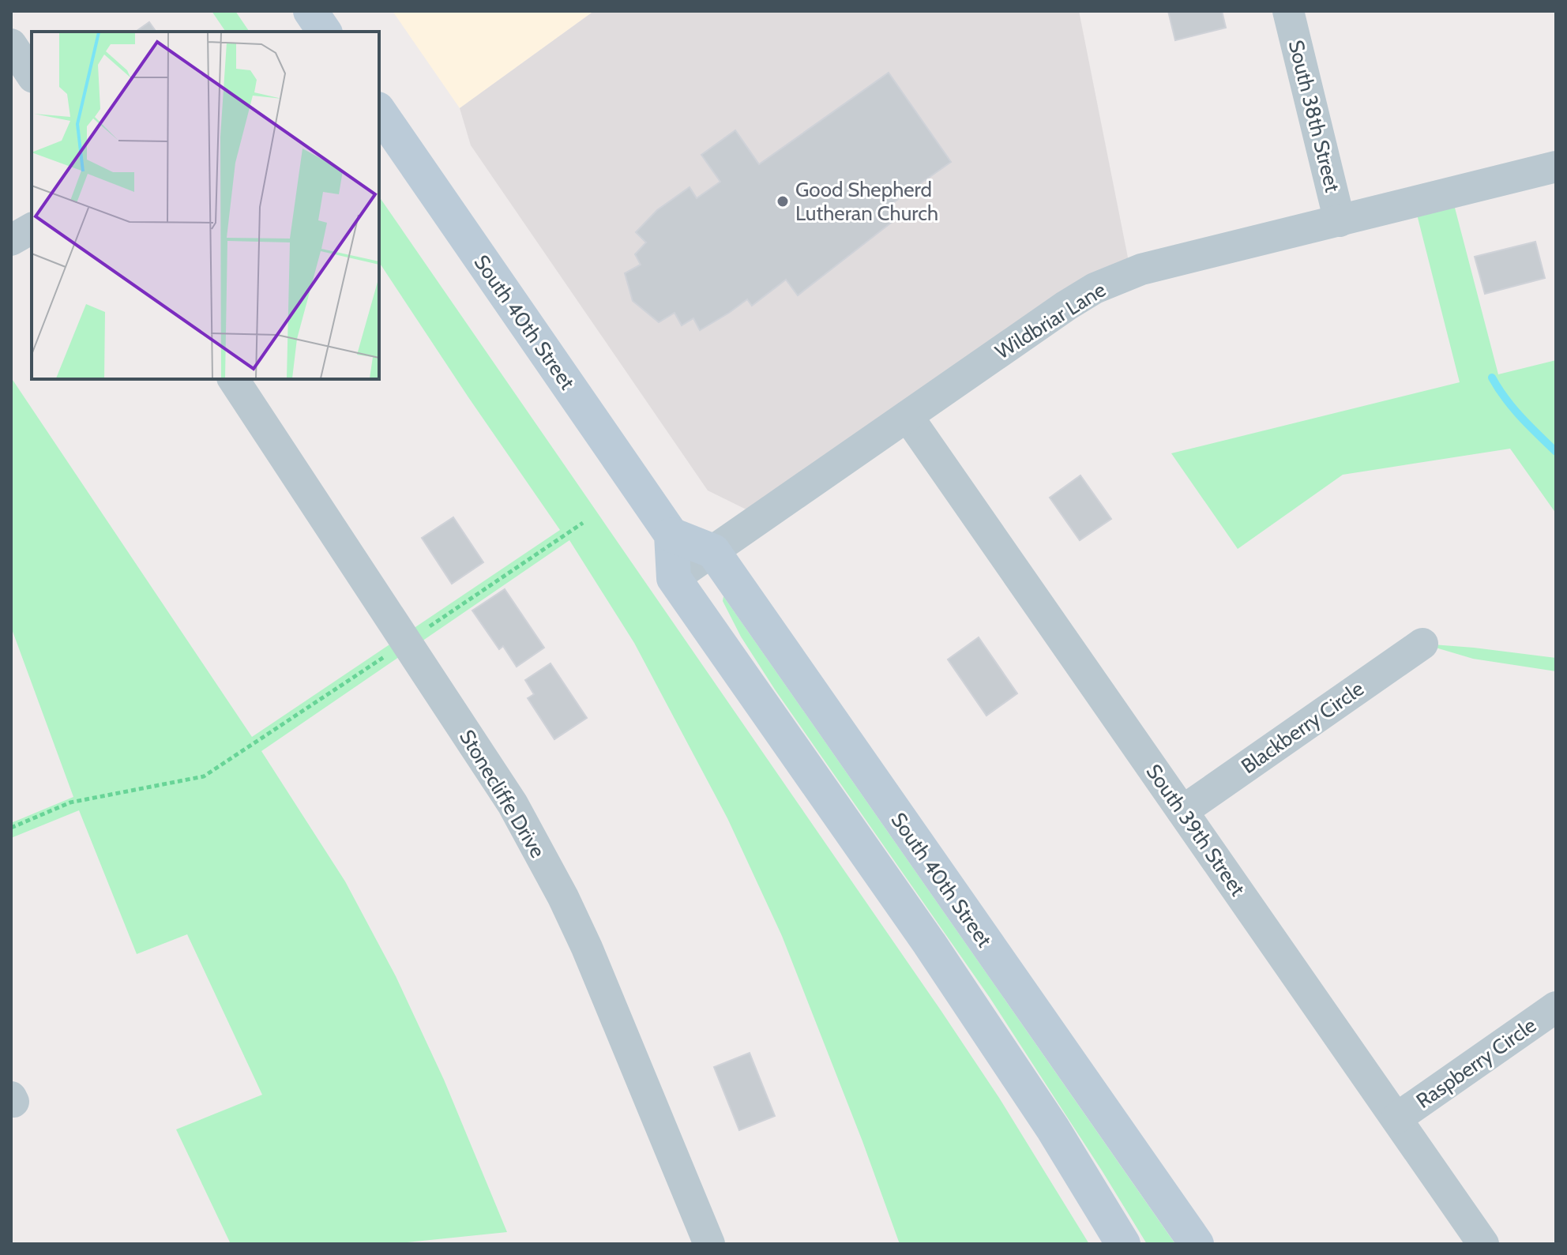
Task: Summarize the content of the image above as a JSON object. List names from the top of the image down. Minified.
{"streets":{"main road":["South 40th Street"],"street":["South 38th Street","Wildbriar Lane","Blackberry Circle","Stonecliffe Drive","South 39th Street","Raspberry Circle"]},"crossings":[["South 38th Street","Wildbriar Lane"],["Wildbriar Lane","South 40th Street"],["Wildbriar Lane","South 39th Street"],["Blackberry Circle","South 39th Street"],["South 39th Street","Raspberry Circle"]],"places":["Good Shepherd Lutheran Church"]}
